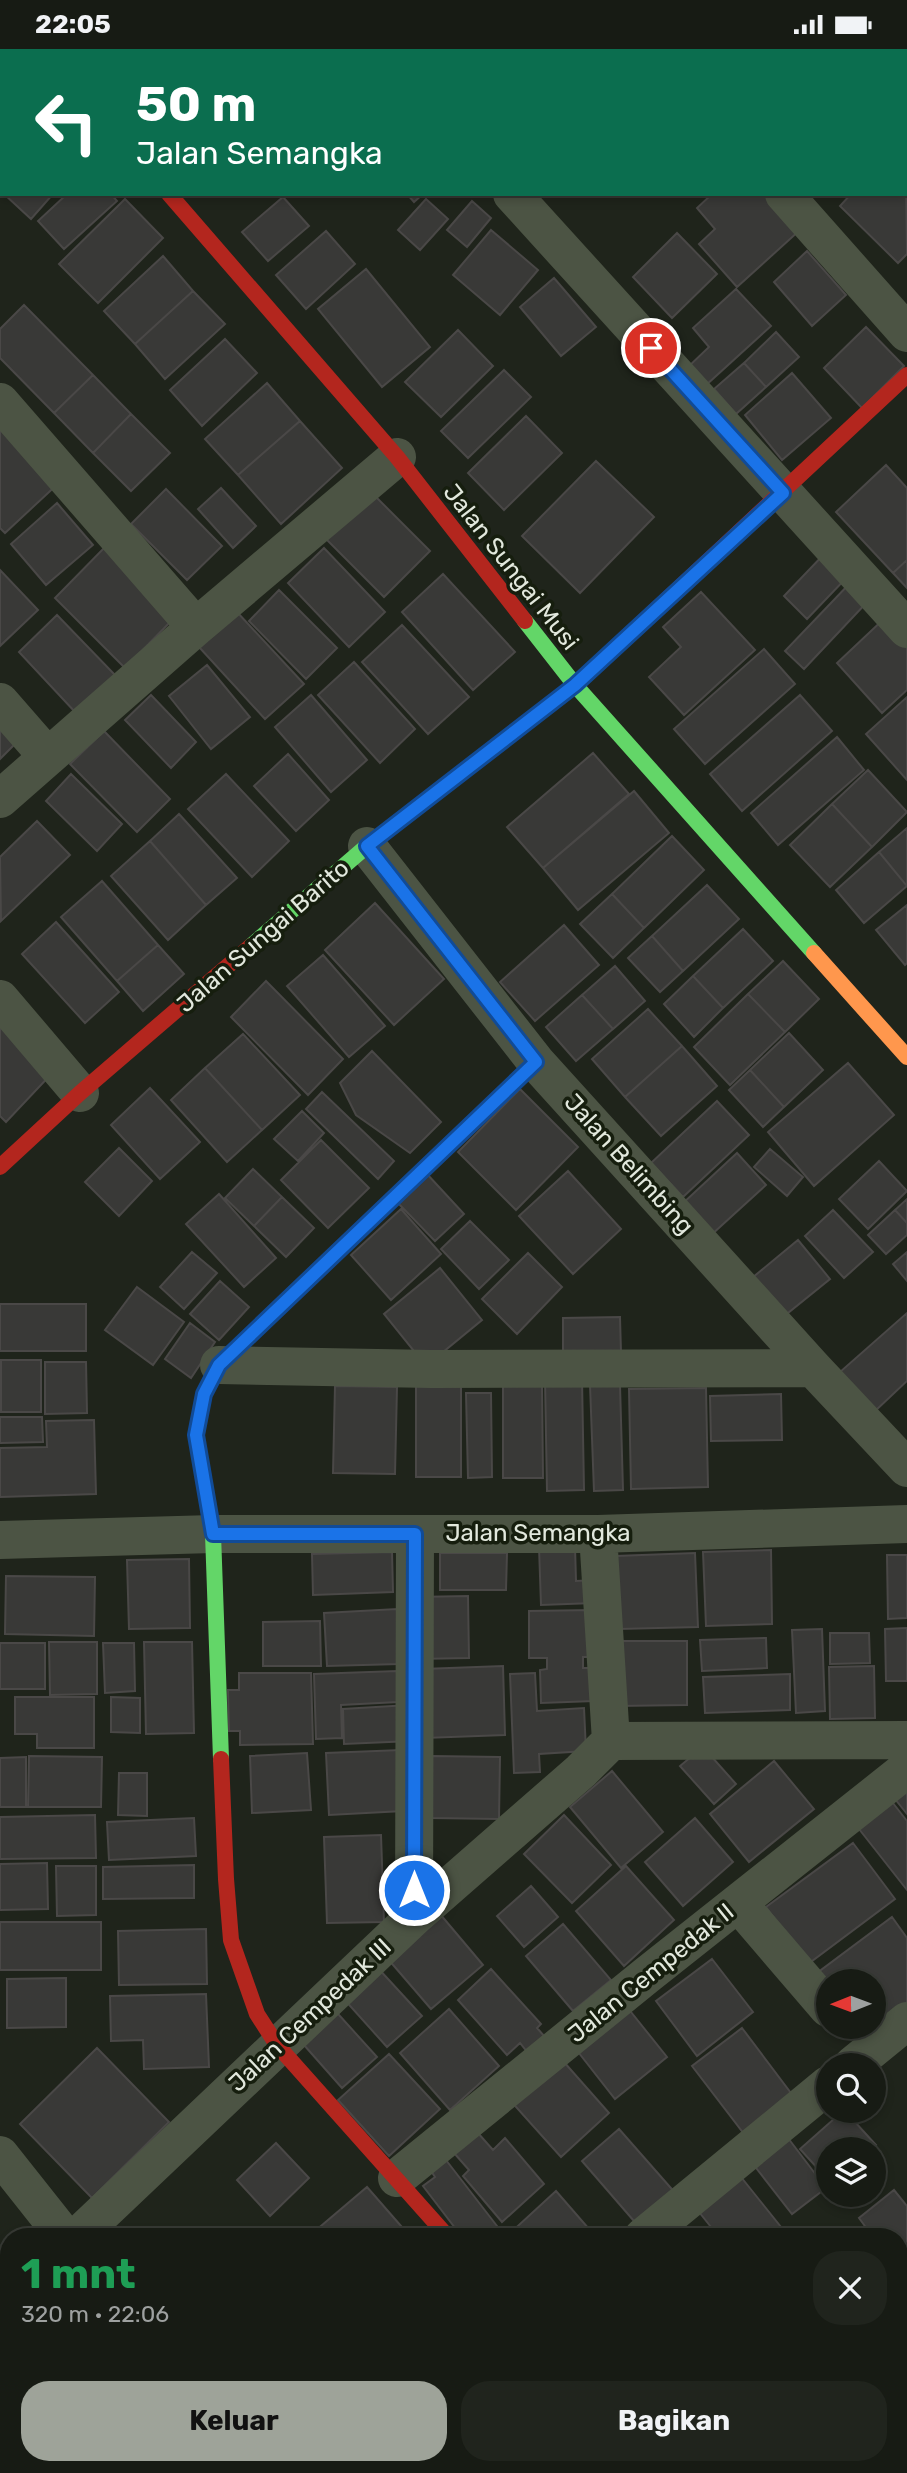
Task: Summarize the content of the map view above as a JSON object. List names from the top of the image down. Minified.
{"streets":{"street":["Jalan Sungai Musi","Jalan Sungai Barito","Jalan Belimbing","Jalan Semangka","Jalan Cempedak II","Jalan Cempedak III"]},"crossings":[["Jalan Sungai Musi","Jalan Sungai Barito"],["Jalan Sungai Barito","Jalan Belimbing"]],"north":"left","page":{"status":"22:05","turn":["50 m","Jalan Semangka"],"heading":["1 mnt","320 m · 22:06"],"buttons":["Keluar","Bagikan"]}}
